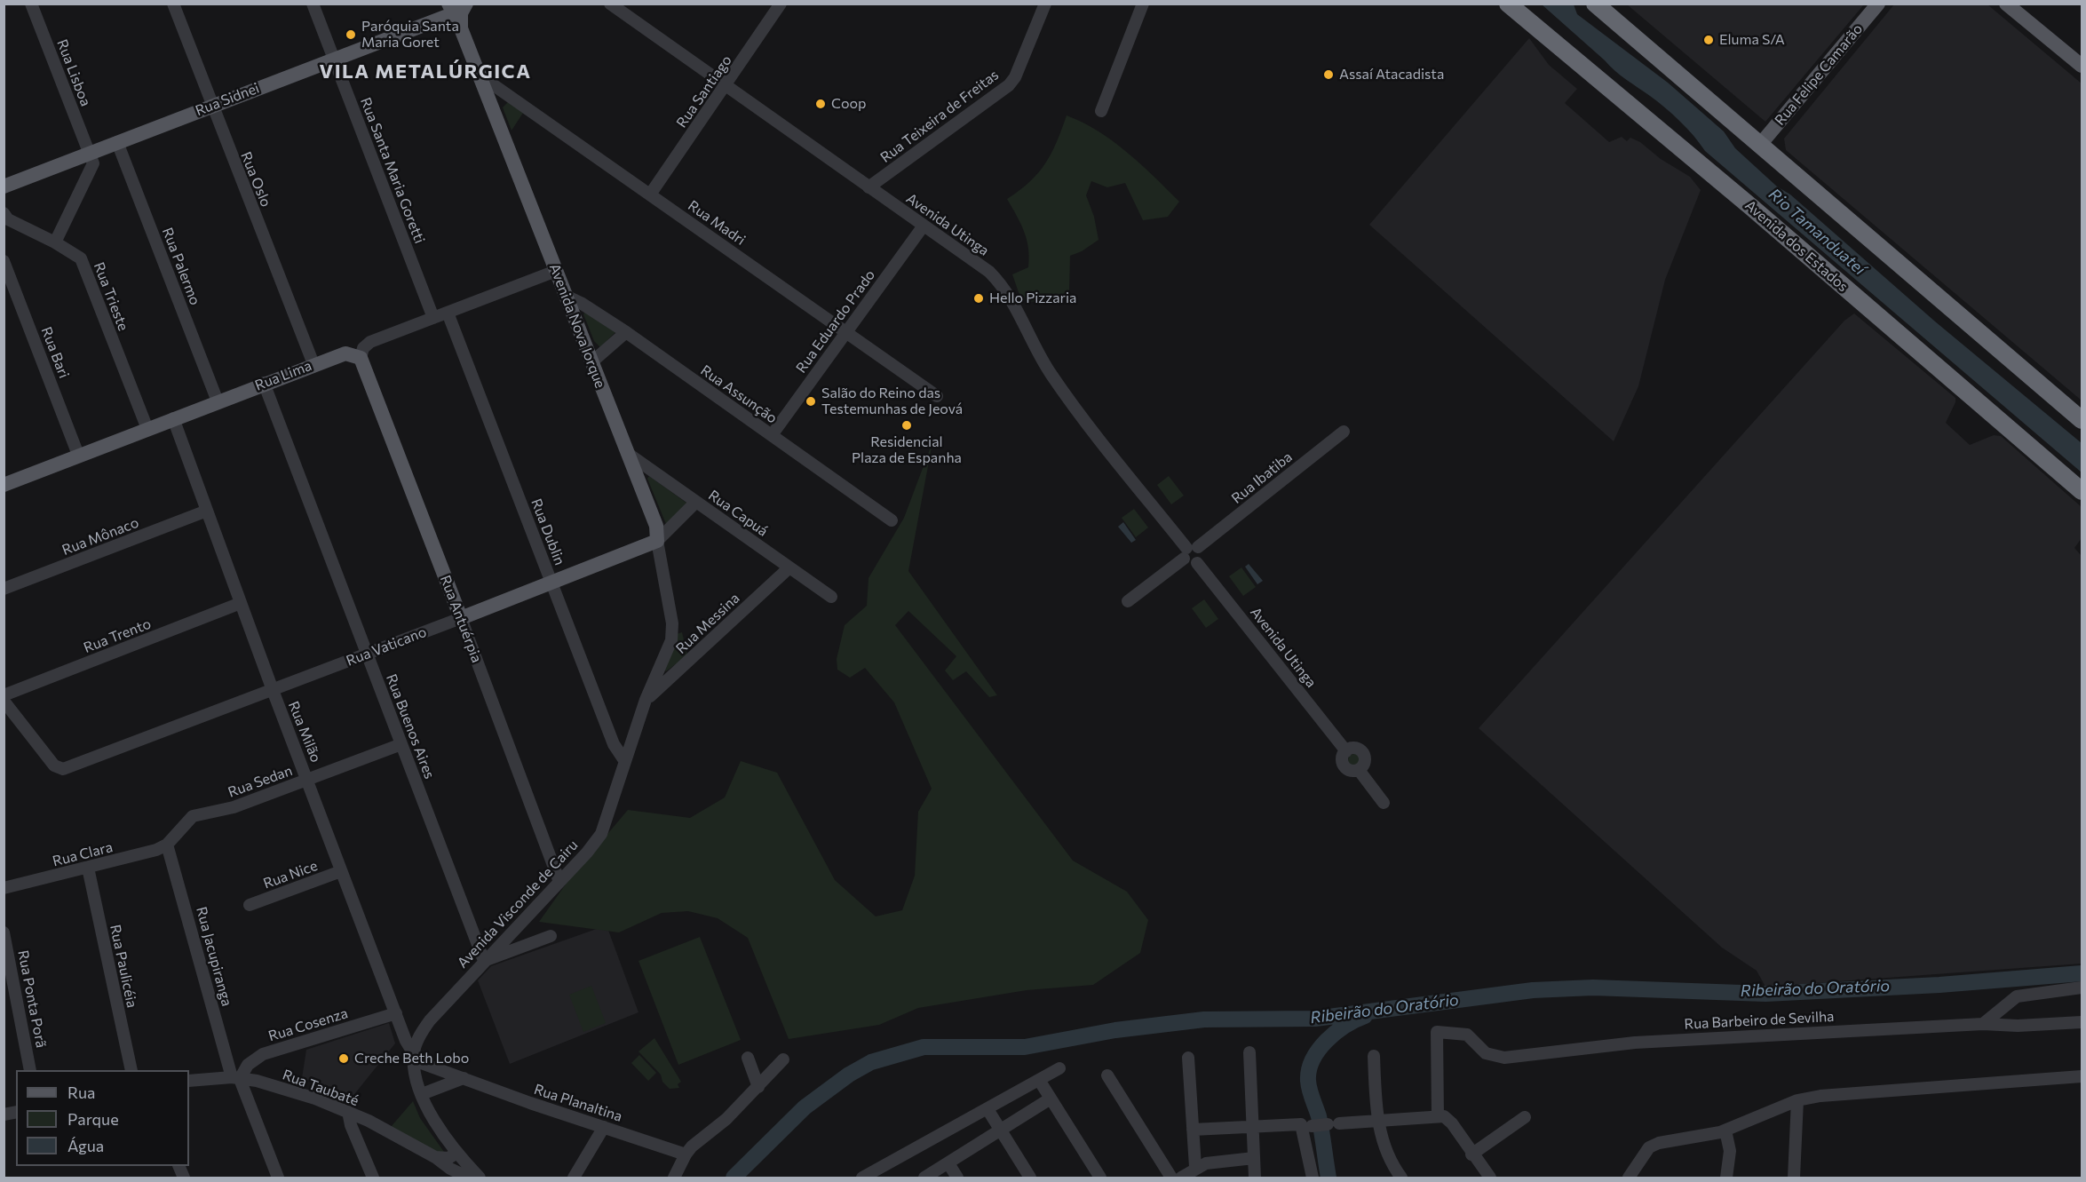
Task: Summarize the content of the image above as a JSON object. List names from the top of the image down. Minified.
{"streets":{"highway":["Avenida dos Estados"],"main road":["Rua Felipe Camarão","Rua Sidnei","Avenida Nova Iorque","Rua Lima","Rua Antuérpia","Rua Vaticano"],"street":["Rua Lisboa","Rua Santiago","Rua Teixeira de Freitas","Rua Santa Maria Goretti","Rua Oslo","Rua Madri","Avenida Utinga","Rua Palermo","Rua Trieste","Rua Eduardo Prado","Rua Bari","Rua Assunção","Rua Ibatiba","Rua Capuá","Rua Dublin","Rua Mônaco","Rua Messina","Rua Trento","Rua Buenos Aires","Rua Milão","Rua Sedan","Rua Clara","Rua Nice","Avenida Visconde de Cairu","Rua Jacupiranga","Rua Paulicéia","Rua Ponta Porã","Rua Barbeiro de Sevilha","Rua Cosenza","Rua Taubaté","Rua Planaltina"]},"crossings":[["Rua Lisboa","Rua Sidnei"],["Rua Santiago","Rua Madri"],["Rua Santiago","Avenida Utinga"],["Rua Sidnei","Rua Santa Maria Goretti"],["Rua Sidnei","Rua Oslo"],["Rua Sidnei","Rua Palermo"],["Rua Sidnei","Avenida Nova Iorque"],["Rua Teixeira de Freitas","Avenida Utinga"],["Rua Oslo","Rua Lima"],["Rua Madri","Rua Eduardo Prado"],["Rua Madri","Avenida Nova Iorque"],["Avenida Utinga","Rua Eduardo Prado"],["Avenida Utinga","Rua Ibatiba"],["Rua Palermo","Rua Lima"],["Rua Trieste","Rua Lima"],["Rua Eduardo Prado","Rua Assunção"],["Avenida Nova Iorque","Rua Assunção"],["Avenida Nova Iorque","Rua Capuá"],["Avenida Nova Iorque","Rua Vaticano"],["Avenida Nova Iorque","Avenida Visconde de Cairu"],["Rua Bari","Rua Lima"],["Rua Lima","Rua Antuérpia"],["Rua Lima","Rua Buenos Aires"],["Rua Lima","Rua Milão"],["Rua Capuá","Rua Messina"],["Rua Capuá","Rua Vaticano"],["Rua Dublin","Rua Vaticano"],["Rua Dublin","Avenida Visconde de Cairu"],["Rua Mônaco","Rua Milão"],["Rua Antuérpia","Rua Vaticano"],["Rua Antuérpia","Avenida Visconde de Cairu"],["Rua Messina","Avenida Visconde de Cairu"],["Rua Trento","Rua Milão"],["Rua Vaticano","Rua Buenos Aires"],["Rua Vaticano","Rua Milão"],["Rua Buenos Aires","Rua Sedan"],["Rua Buenos Aires","Avenida Visconde de Cairu"],["Rua Milão","Rua Sedan"],["Rua Milão","Rua Nice"],["Rua Milão","Avenida Visconde de Cairu"],["Rua Milão","Rua Cosenza"],["Rua Milão","Rua Planaltina"],["Rua Sedan","Rua Clara"],["Rua Sedan","Rua Jacupiranga"],["Rua Clara","Rua Jacupiranga"],["Rua Clara","Rua Paulicéia"],["Avenida Visconde de Cairu","Rua Planaltina"],["Rua Jacupiranga","Rua Cosenza"],["Rua Jacupiranga","Rua Taubaté"],["Rua Cosenza","Rua Taubaté"]],"districts":["VILA METALÚRGICA"],"water":["Rio Tamanduateí","Ribeirão do Oratório"],"places":["Paróquia Santa Maria Goret","Eluma S/A","Assaí Atacadista","Coop","Hello Pizzaria","Salão do Reino das Testemunhas de Jeová","Residencial Plaza de Espanha","Creche Beth Lobo"],"legend":["Rua","Parque","Água"]}
